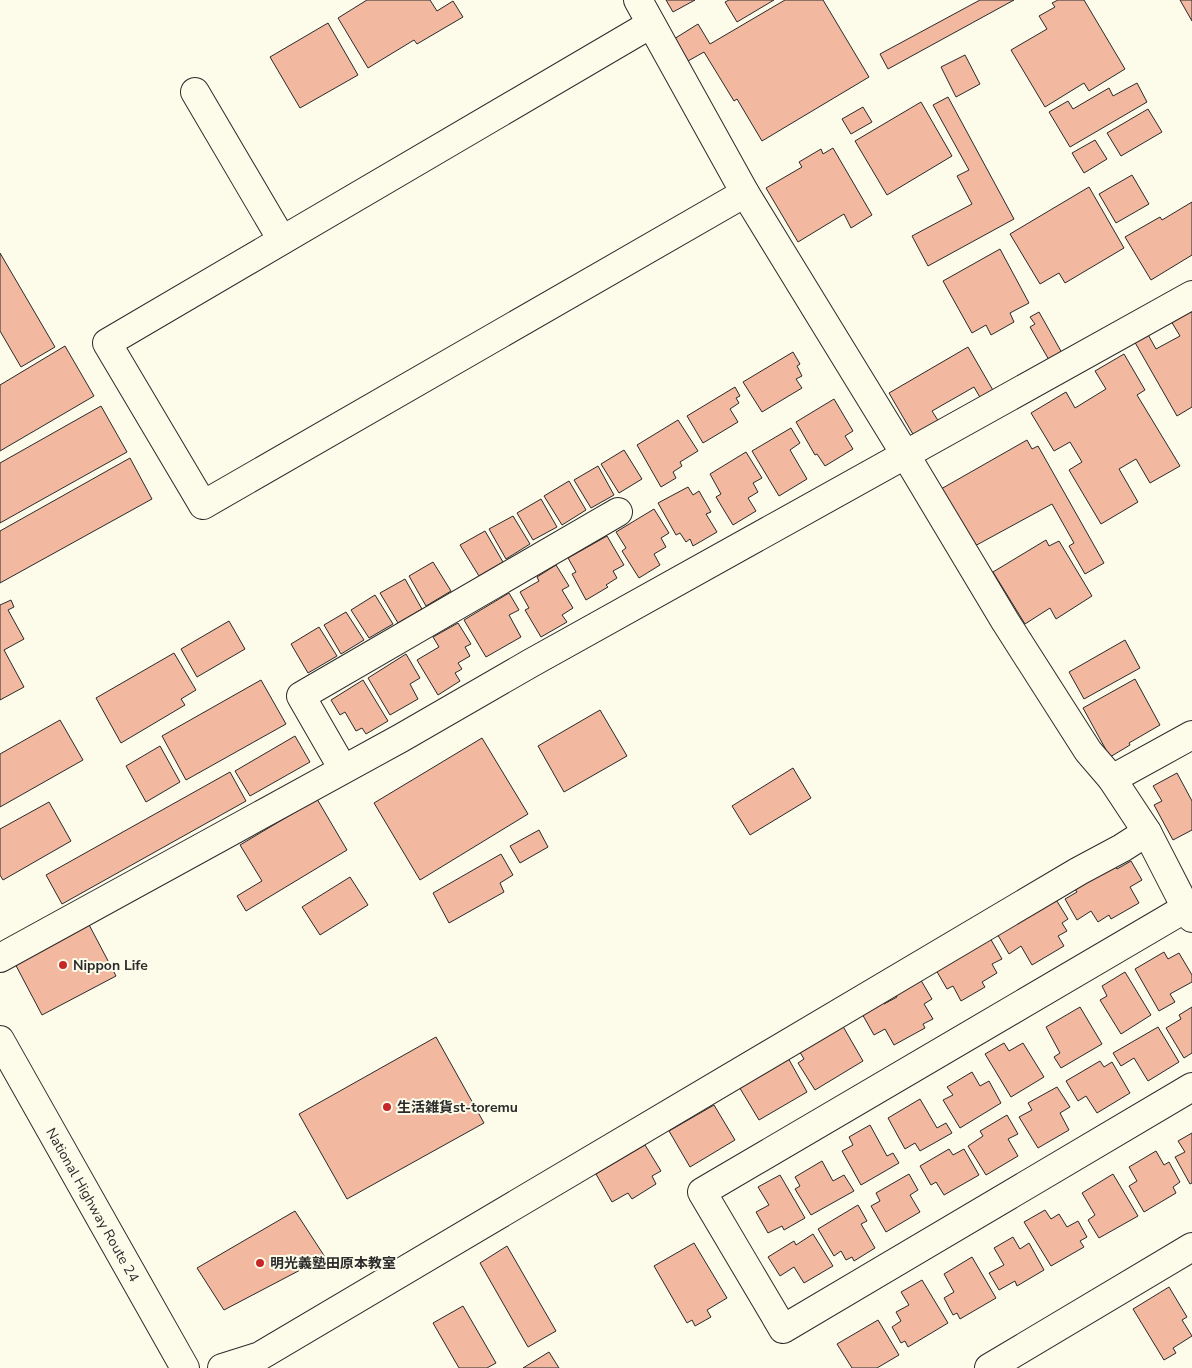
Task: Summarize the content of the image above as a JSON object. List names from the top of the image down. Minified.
{"streets":{"main road":["National Highway Route 24"]},"places":["Nippon Life","生活雑貨st-toremu","明光義塾田原本教室"]}
